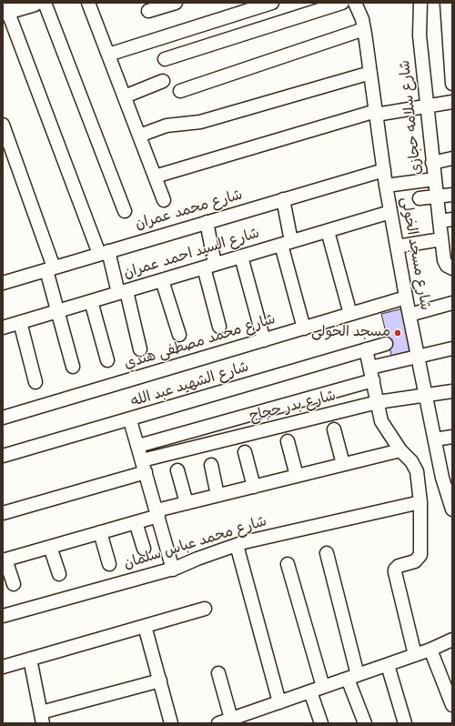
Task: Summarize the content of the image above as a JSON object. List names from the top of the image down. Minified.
{"streets":{"street":["شارع سلامه حجازى","شارع محمد عمران","شارع مسجد الخولى","شارع السيد احمد عمران","شارع محمد مصطفى هندي","شارع الشهيد عبد الله","شارع بدر حجاج","شارع محمد عباس سلمان"]},"crossings":[["شارع محمد عمران","شارع مسجد الخولى"],["شارع مسجد الخولى","شارع السيد احمد عمران"],["شارع مسجد الخولى","شارع محمد مصطفى هندي"],["شارع مسجد الخولى","شارع بدر حجاج"]],"places":["مسجد الخولى"]}
